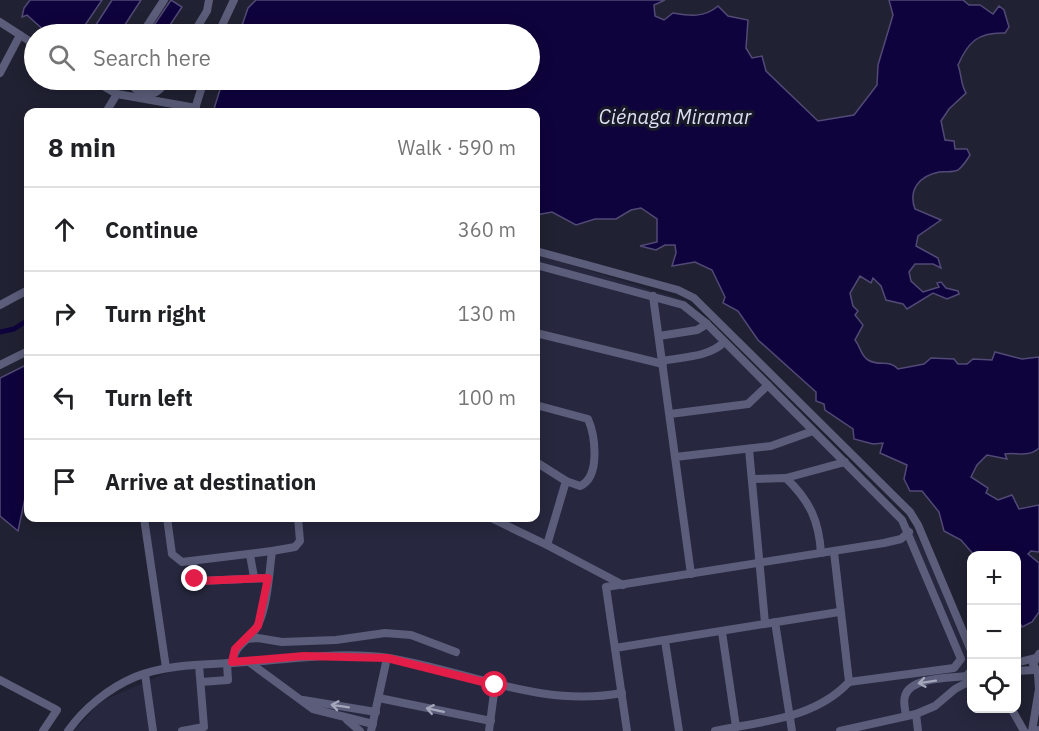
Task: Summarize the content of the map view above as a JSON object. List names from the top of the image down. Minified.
{"water":["Ciénaga Miramar"],"page":{"search":"Search here","heading":["8 min","Walk · 590 m"],"list":[["Continue","360 m"],["Turn right","130 m"],["Turn left","100 m"],"Arrive at destination"],"map_buttons":["+","−"]}}
